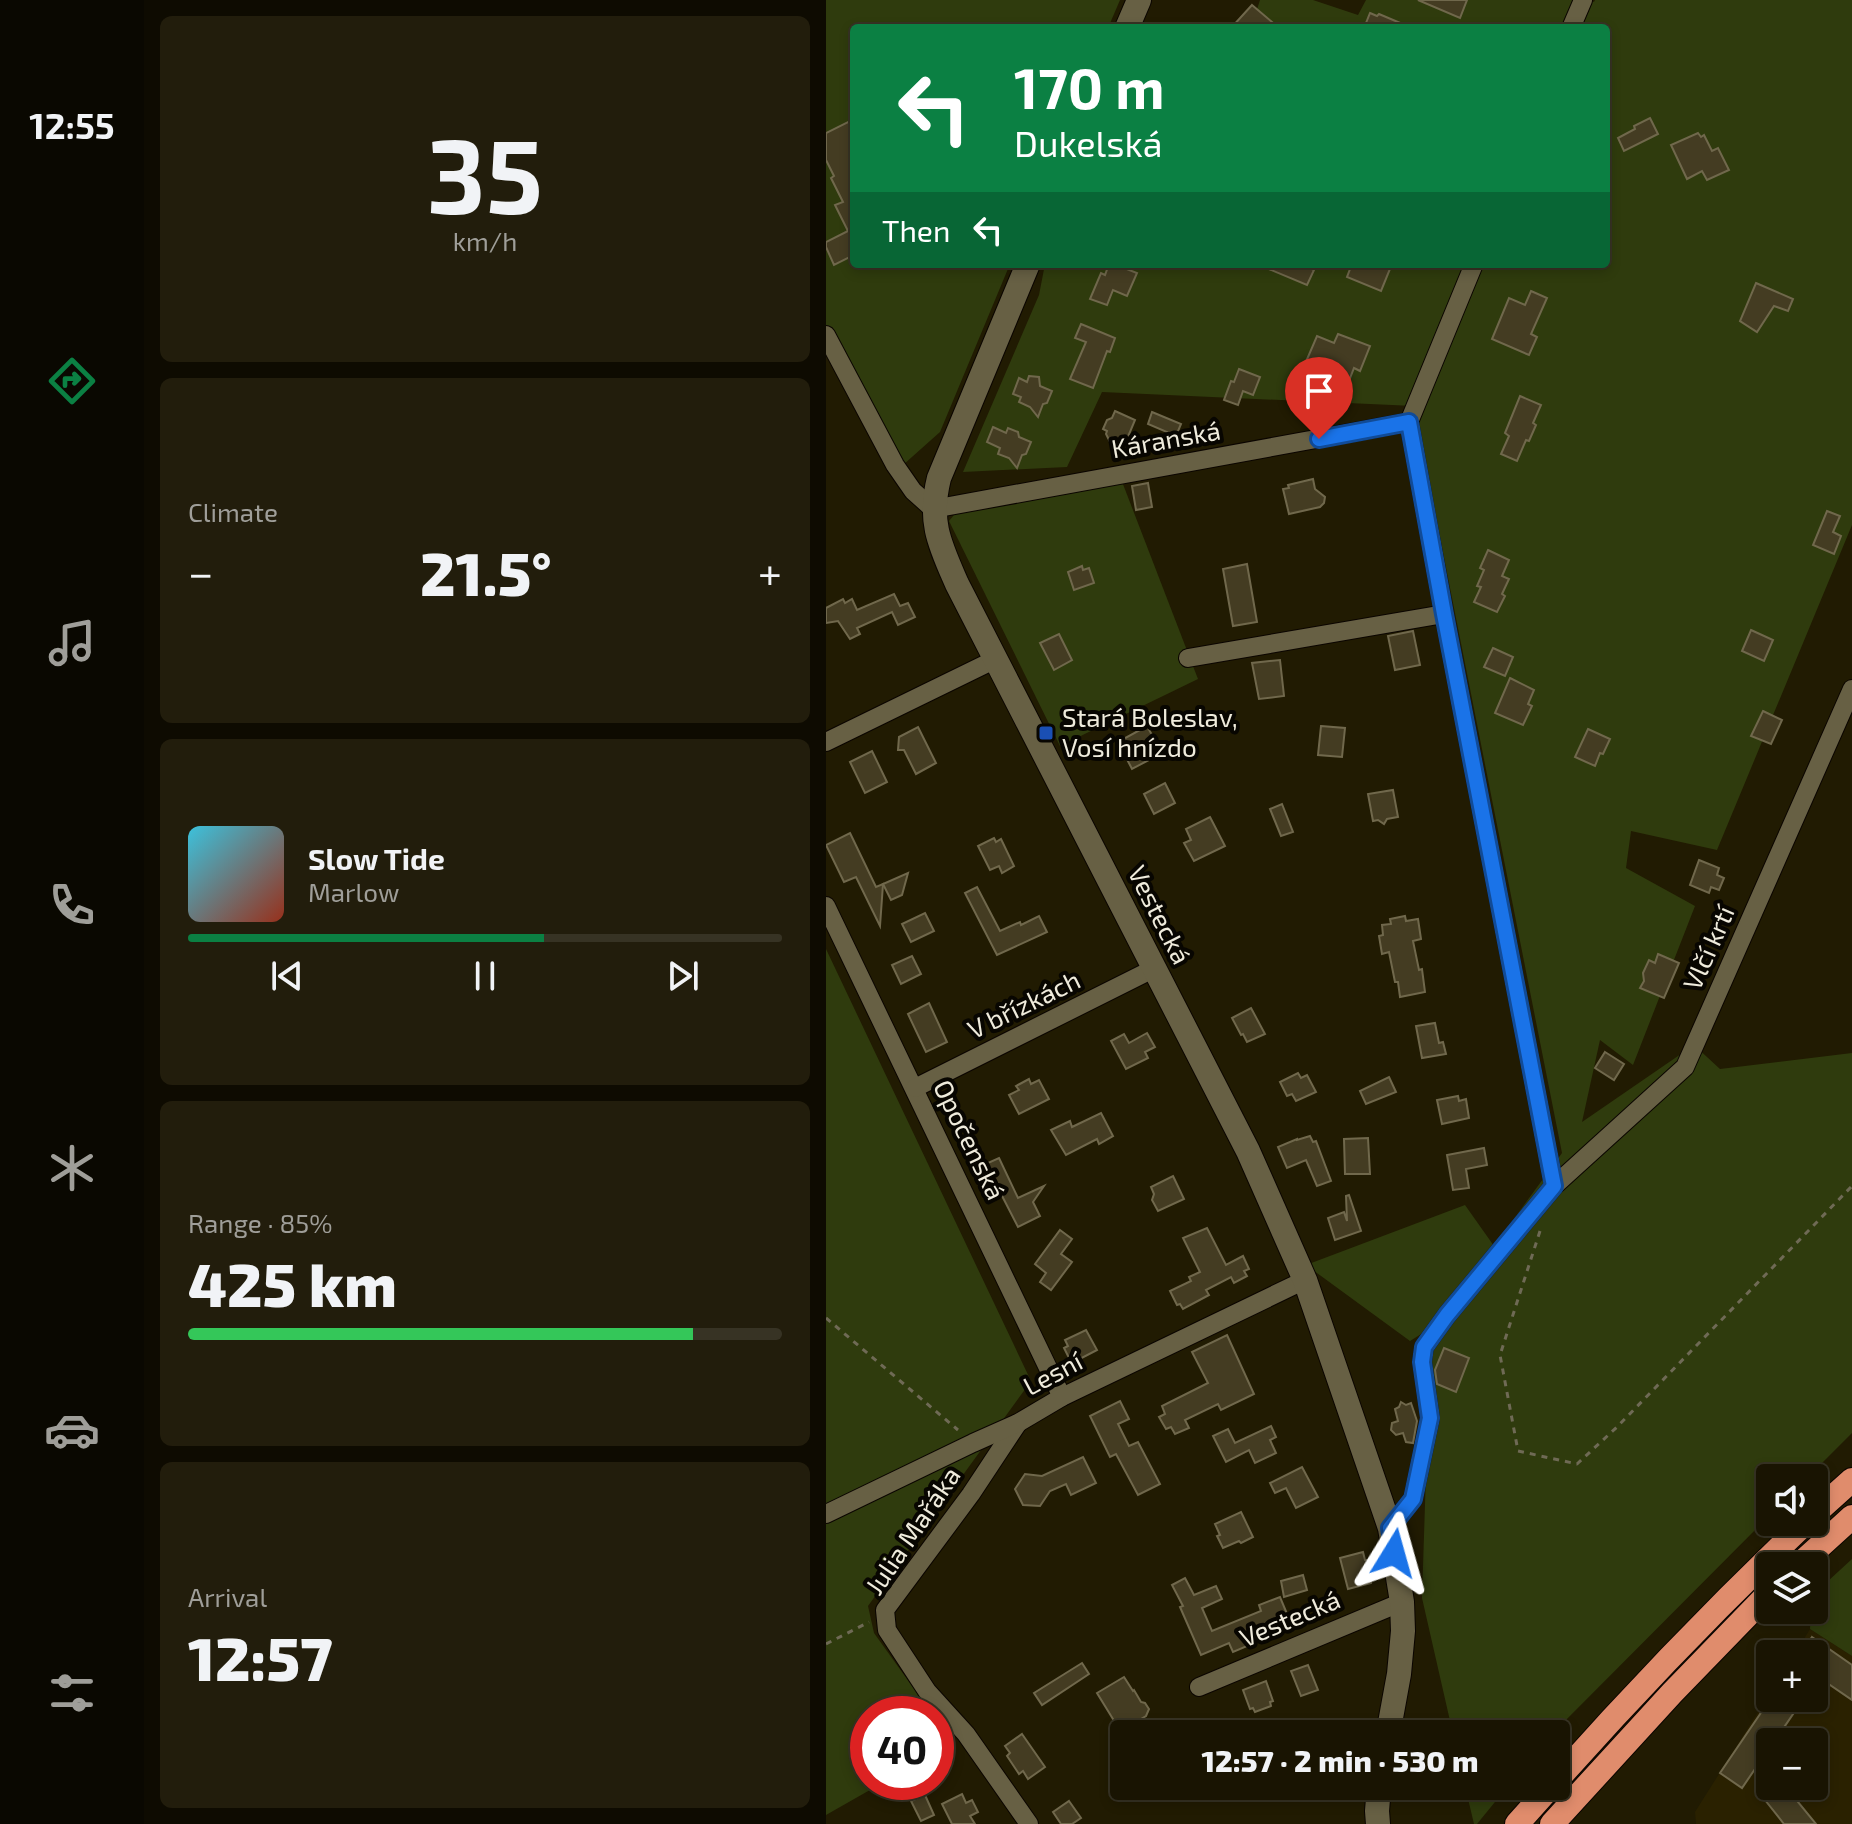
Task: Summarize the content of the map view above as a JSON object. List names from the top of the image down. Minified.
{"streets":{"street":["Káranská","Vestecká","Vlčí krtí","V břízkách","Opočenská","Lesní","Julia Mařáka"]},"crossings":[["Káranská","Vestecká"],["Vestecká","Vlčí krtí"],["Vestecká","V břízkách"],["Vestecká","Lesní"],["V břízkách","Opočenská"],["Opočenská","Lesní"],["Lesní","Julia Mařáka"]],"places":{"transit":["Stará Boleslav, Vosí hnízdo"]},"page":{"tabs":"12:55","tile":[["35","km/h"],"Climate",["Range · 85%","425 km"],["Arrival","12:57"]],"turn":["170 m","Dukelská"],"then":"Then","heat":["−","21.5°","+"],"song":["Slow Tide","Marlow"],"map_buttons":["+","−"],"limit":"40","trip":"12:57 · 2 min · 530 m"}}
